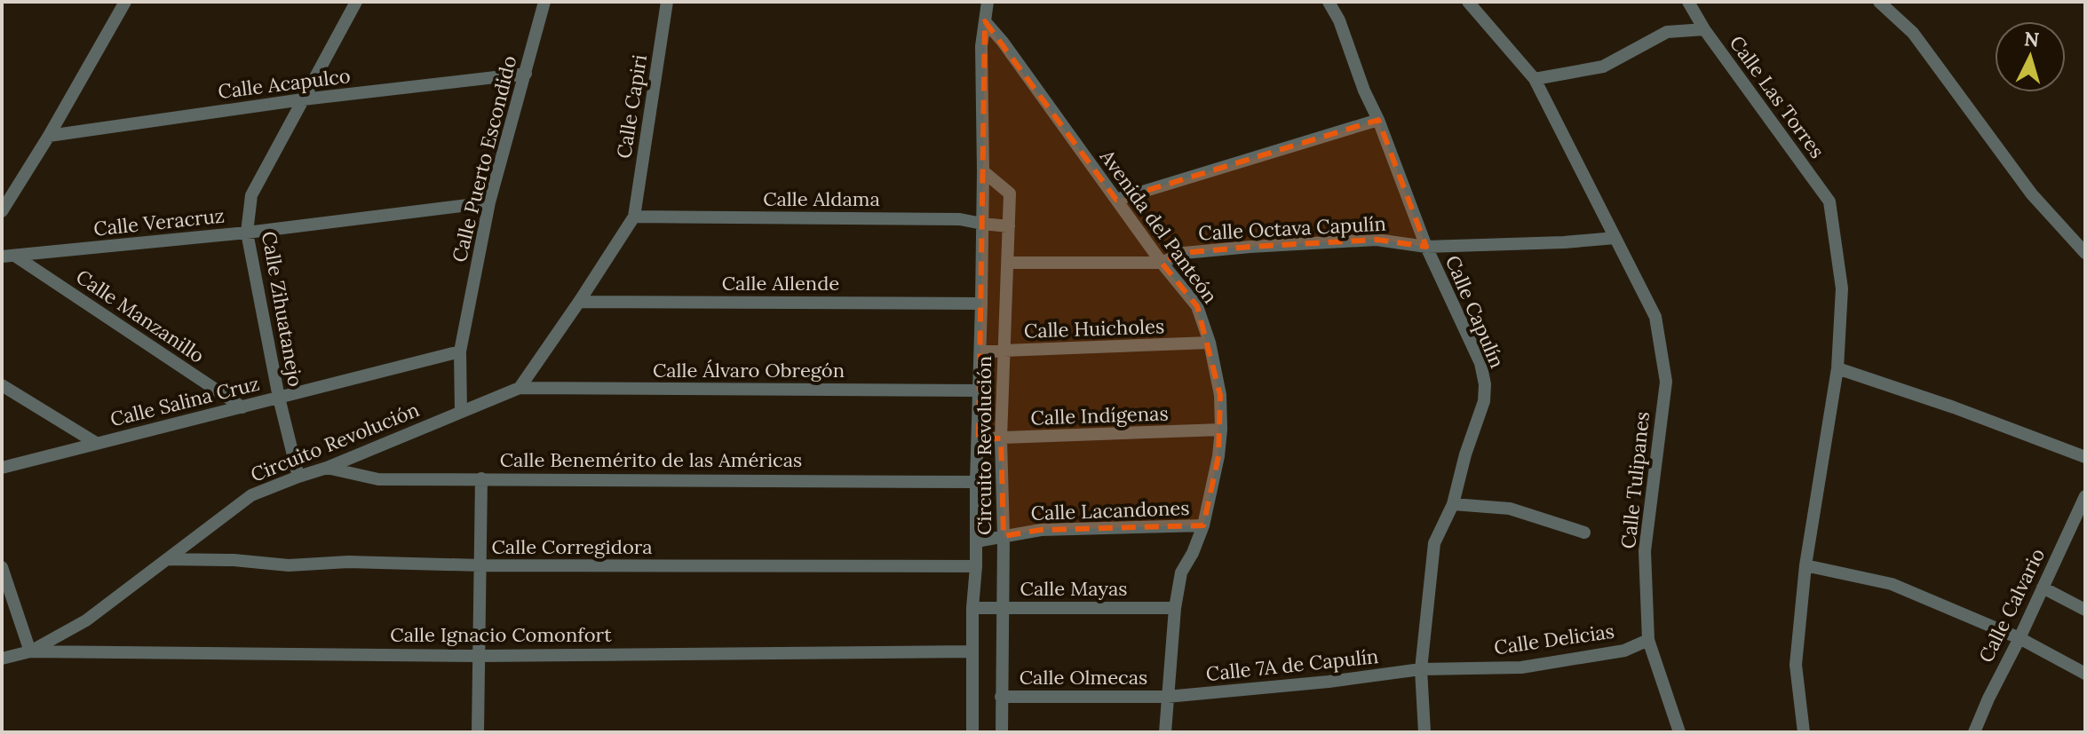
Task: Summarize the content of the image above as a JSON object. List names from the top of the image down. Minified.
{"streets":{"street":["Calle Acapulco","Calle Las Torres","Calle Capiri","Calle Puerto Escondido","Calle Aldama","Calle Veracruz","Avenida del Panteón","Calle Octava Capulín","Calle Allende","Calle Zihuatanejo","Calle Capulín","Calle Manzanillo","Calle Huicholes","Calle Álvaro Obregón","Calle Salina Cruz","Calle Indígenas","Circuito Revolución","Calle Benemérito de las Américas","Calle Tulipanes","Calle Lacandones","Calle Corregidora","Calle Mayas","Calle Calvario","Calle Ignacio Comonfort","Calle Delicias","Calle 7A de Capulín","Calle Olmecas"]},"crossings":[["Calle Acapulco","Calle Puerto Escondido"],["Calle Acapulco","Calle Zihuatanejo"],["Calle Capiri","Calle Aldama"],["Calle Puerto Escondido","Calle Veracruz"],["Calle Puerto Escondido","Calle Salina Cruz"],["Calle Puerto Escondido","Circuito Revolución"],["Calle Aldama","Circuito Revolución"],["Calle Veracruz","Calle Zihuatanejo"],["Calle Veracruz","Calle Manzanillo"],["Avenida del Panteón","Calle Octava Capulín"],["Avenida del Panteón","Calle Huicholes"],["Avenida del Panteón","Calle Indígenas"],["Avenida del Panteón","Circuito Revolución"],["Avenida del Panteón","Calle Lacandones"],["Avenida del Panteón","Calle Mayas"],["Avenida del Panteón","Calle 7A de Capulín"],["Avenida del Panteón","Calle Olmecas"],["Calle Octava Capulín","Calle Capulín"],["Calle Octava Capulín","Circuito Revolución"],["Calle Octava Capulín","Calle Tulipanes"],["Calle Allende","Circuito Revolución"],["Calle Zihuatanejo","Calle Salina Cruz"],["Calle Zihuatanejo","Circuito Revolución"],["Calle Capulín","Calle Delicias"],["Calle Capulín","Calle 7A de Capulín"],["Calle Manzanillo","Calle Salina Cruz"],["Calle Huicholes","Circuito Revolución"],["Calle Álvaro Obregón","Circuito Revolución"],["Calle Indígenas","Circuito Revolución"],["Circuito Revolución","Calle Benemérito de las Américas"],["Circuito Revolución","Calle Lacandones"],["Circuito Revolución","Calle Corregidora"],["Circuito Revolución","Calle Mayas"],["Circuito Revolución","Calle Ignacio Comonfort"],["Circuito Revolución","Calle Olmecas"],["Calle Tulipanes","Calle Delicias"],["Calle Delicias","Calle 7A de Capulín"],["Calle 7A de Capulín","Calle Olmecas"]],"north":"top"}
